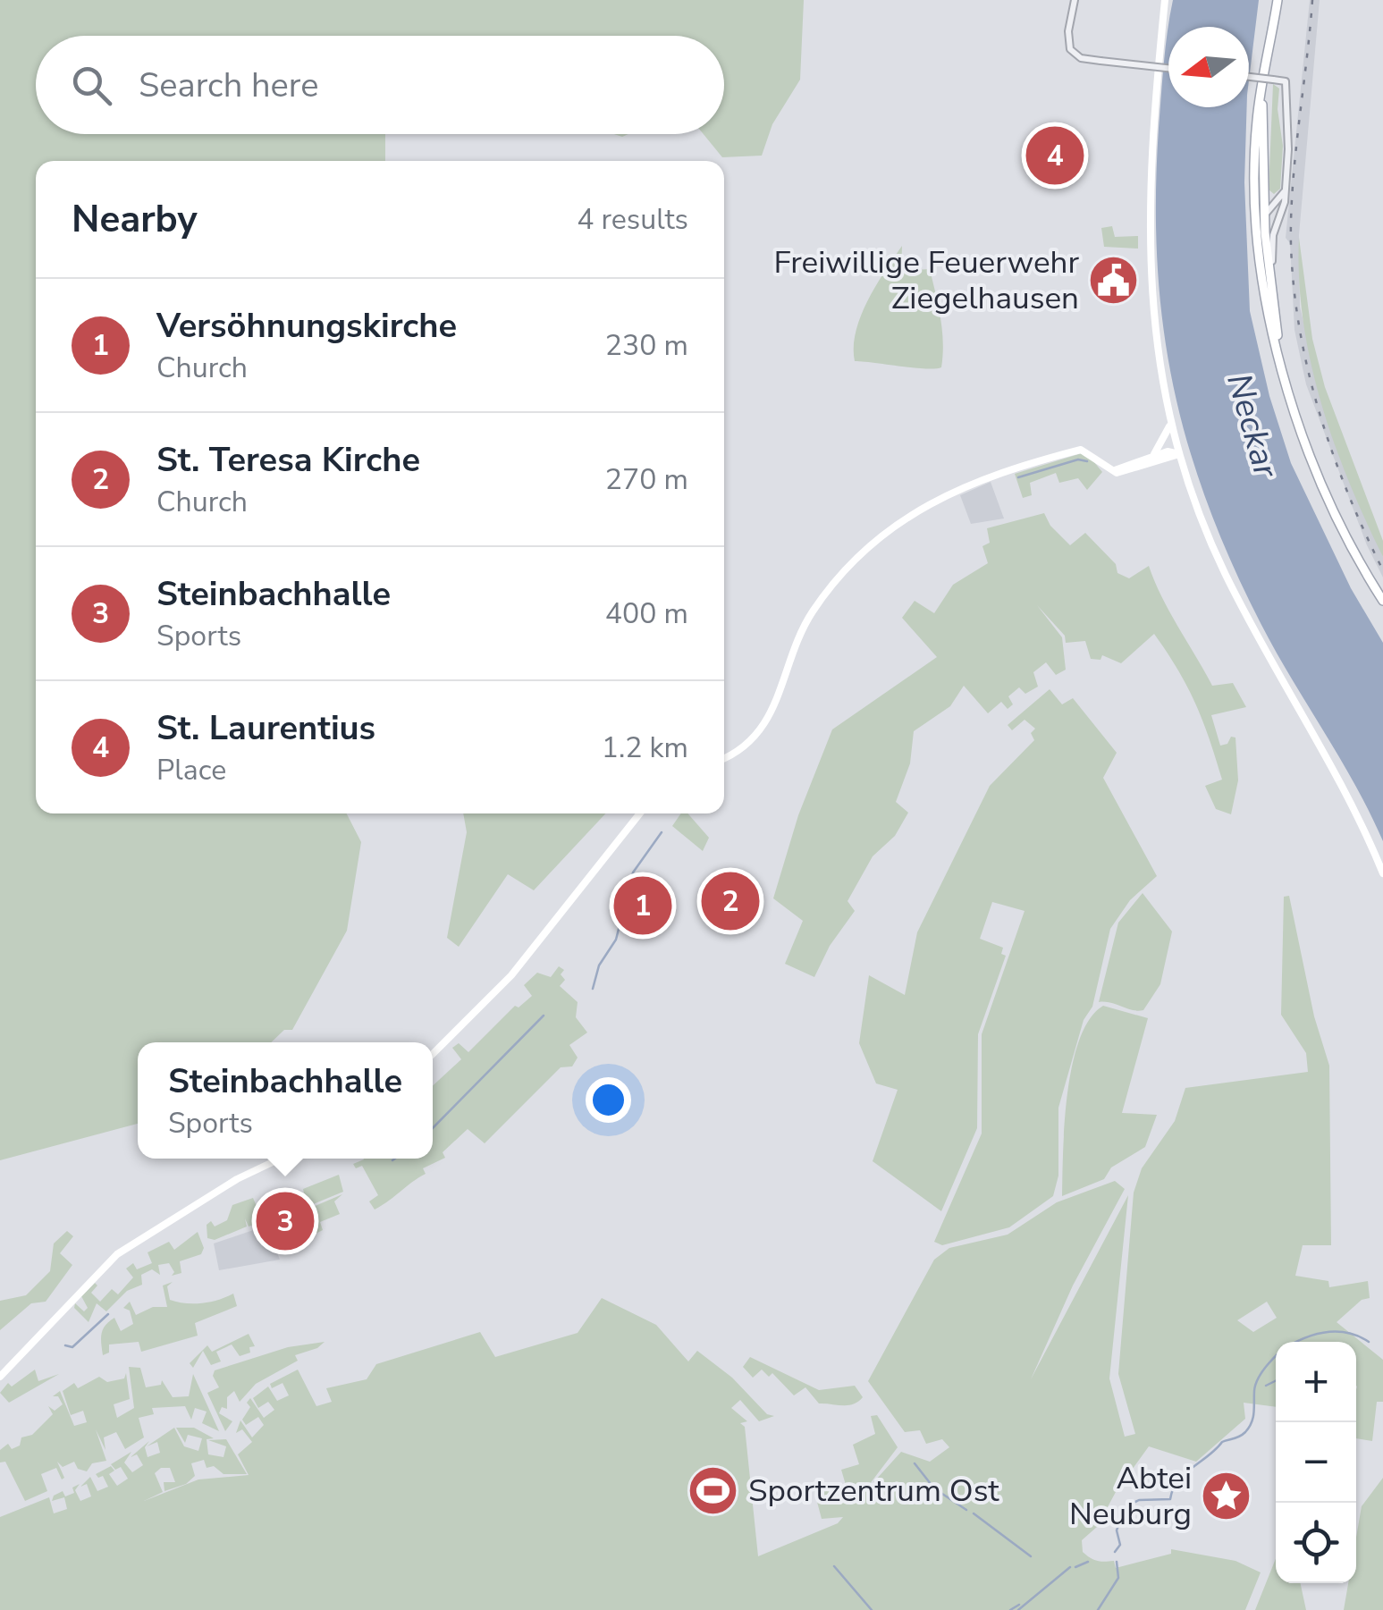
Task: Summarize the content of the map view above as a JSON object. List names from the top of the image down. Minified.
{"water":["Neckar"],"places":{"public building":["Freiwillige Feuerwehr Ziegelhausen"],"sports":["Sportzentrum Ost"],"place":["Abtei Neuburg"]},"north":"left","page":{"search":"Search here","pins":["4","2","1","3"],"heading":["Nearby","4 results"],"list":[{"mark":"1","name":"Versöhnungskirche","note":"Church","value":"230 m"},{"mark":"2","name":"St. Teresa Kirche","note":"Church","value":"270 m"},{"mark":"3","name":"Steinbachhalle","note":"Sports","value":"400 m"},{"mark":"4","name":"St. Laurentius","note":"Place","value":"1.2 km"}],"popup":["Steinbachhalle","Sports"],"map_buttons":["+","−"]}}
